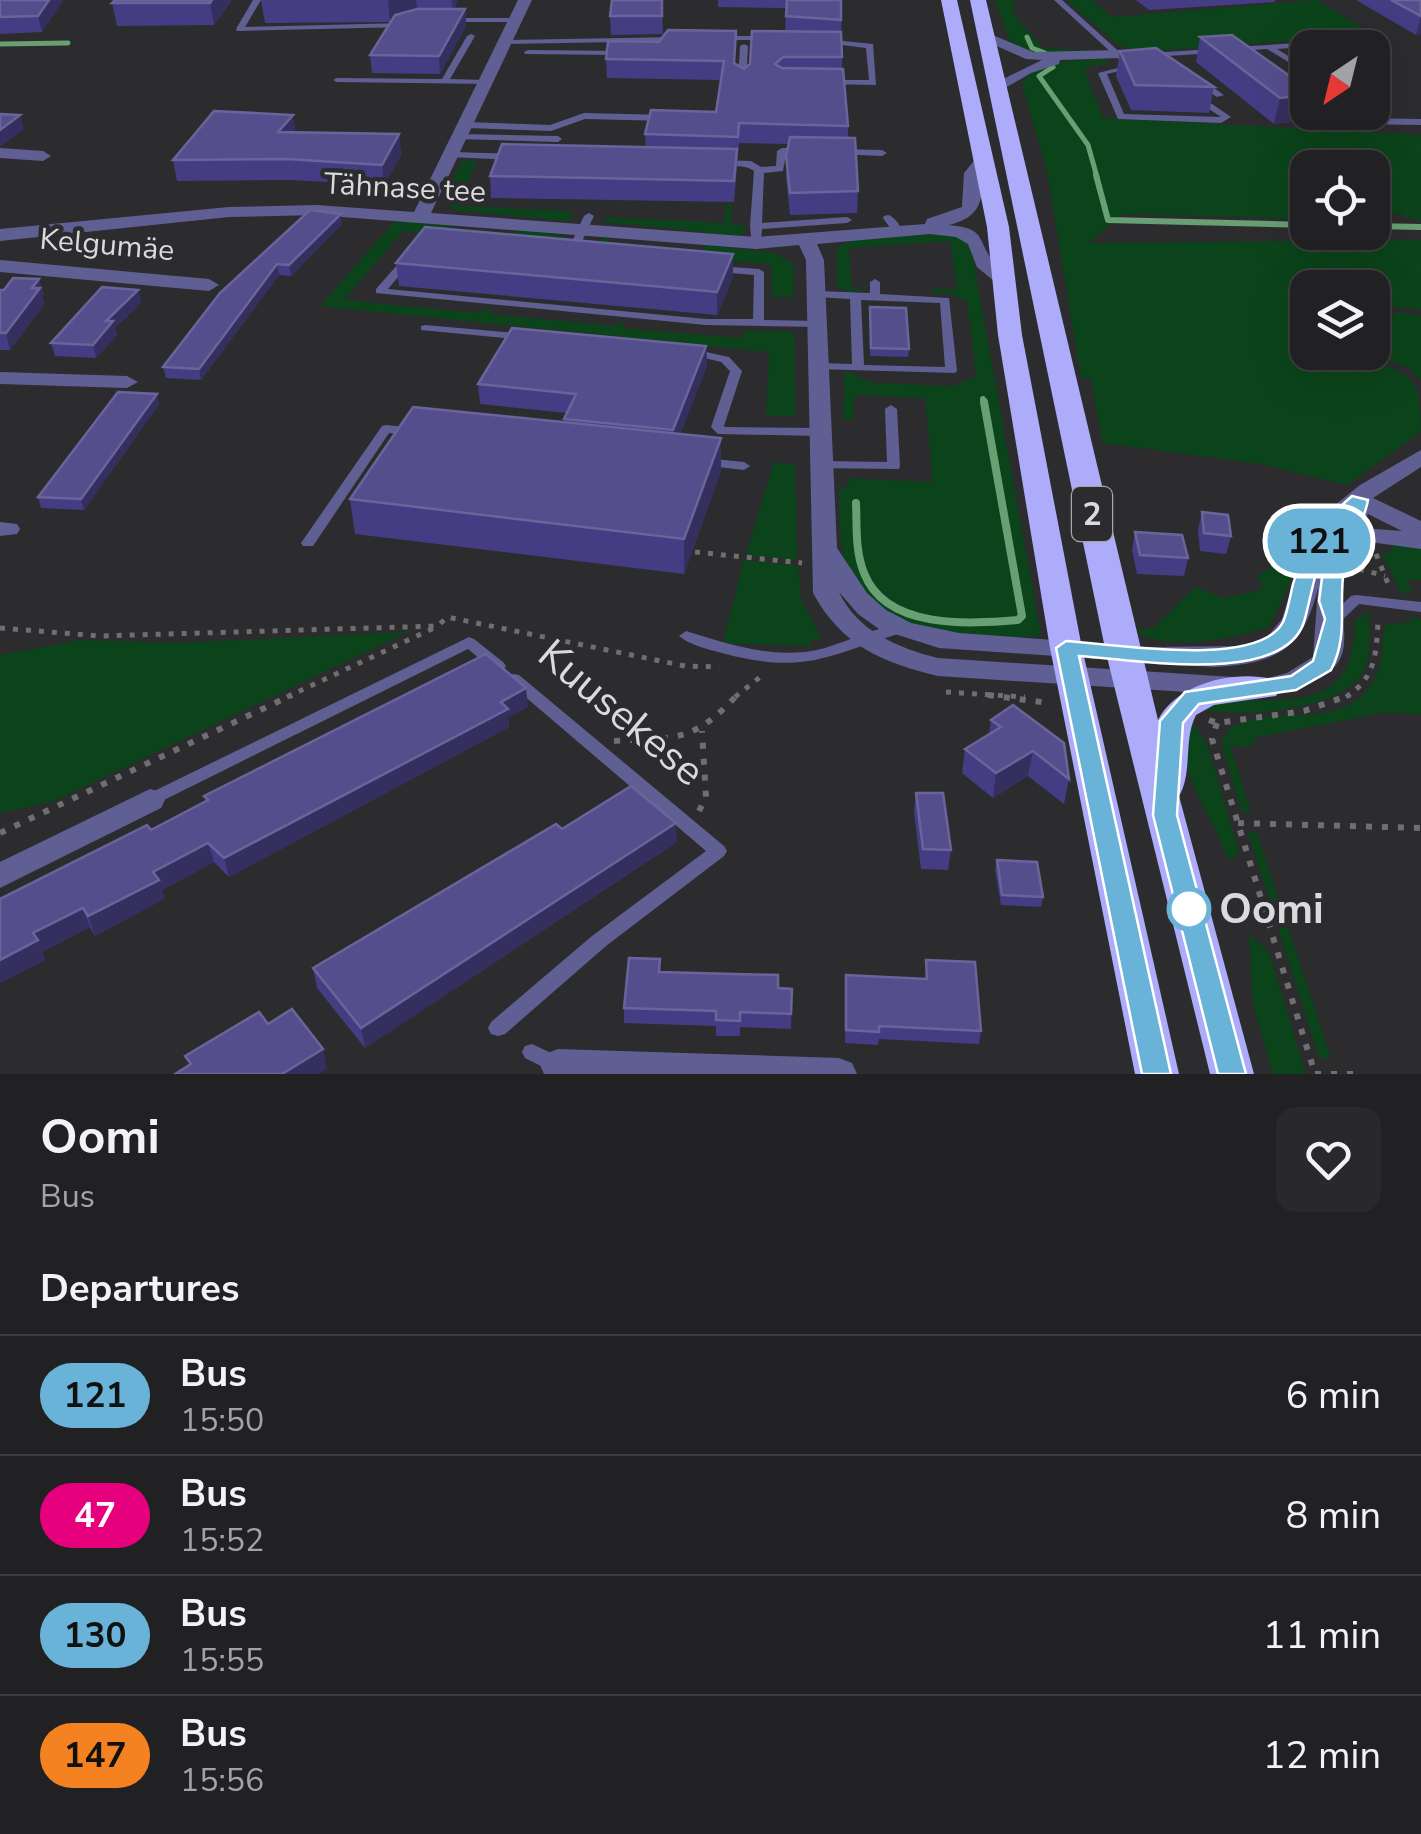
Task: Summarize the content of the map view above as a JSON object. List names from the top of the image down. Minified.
{"streets":{"highway":["2"],"street":["Tähnase tee","Kelgumäe","Kuusekese"]},"crossings":[["Tähnase tee","Kelgumäe"]],"places":["Oomi"],"lines":["bus line 121"],"north":"bottom left","page":{"on_map":"121","heading":[["Oomi","Bus"],"Departures"],"list":[{"mark":"121","name":"Bus","note":"15:50","value":"6 min"},{"mark":"47","name":"Bus","note":"15:52","value":"8 min"},{"mark":"130","name":"Bus","note":"15:55","value":"11 min"},{"mark":"147","name":"Bus","note":"15:56","value":"12 min"}]}}
